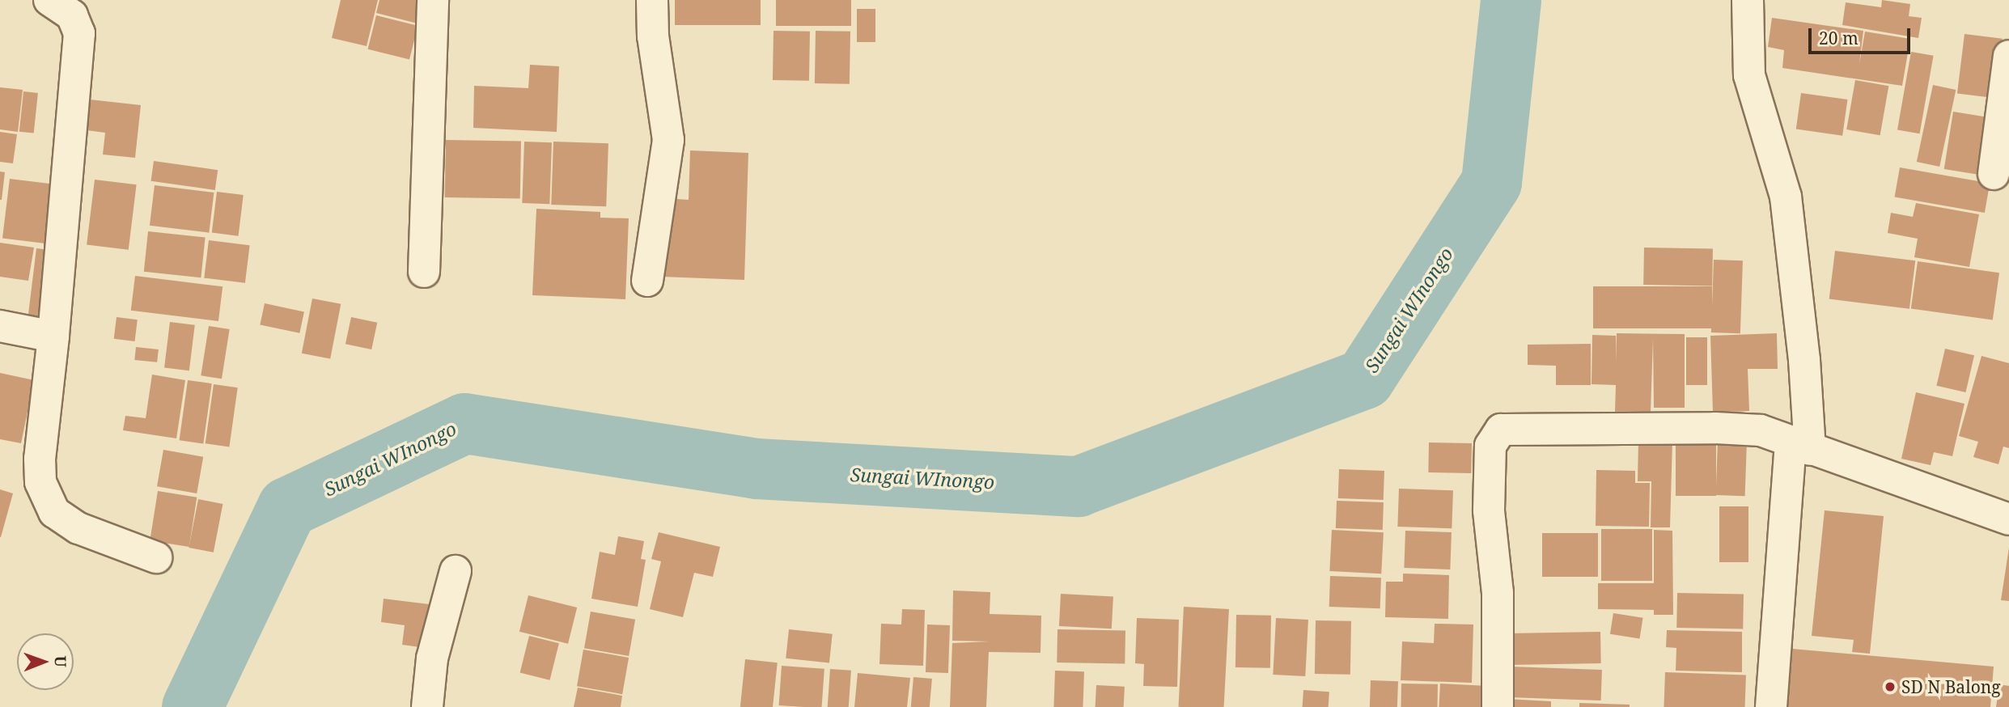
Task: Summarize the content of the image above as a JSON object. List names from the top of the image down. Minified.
{"water":["Sungai WInongo"],"places":["SD N Balong"],"scale_bar":"20 m","north":"right"}
